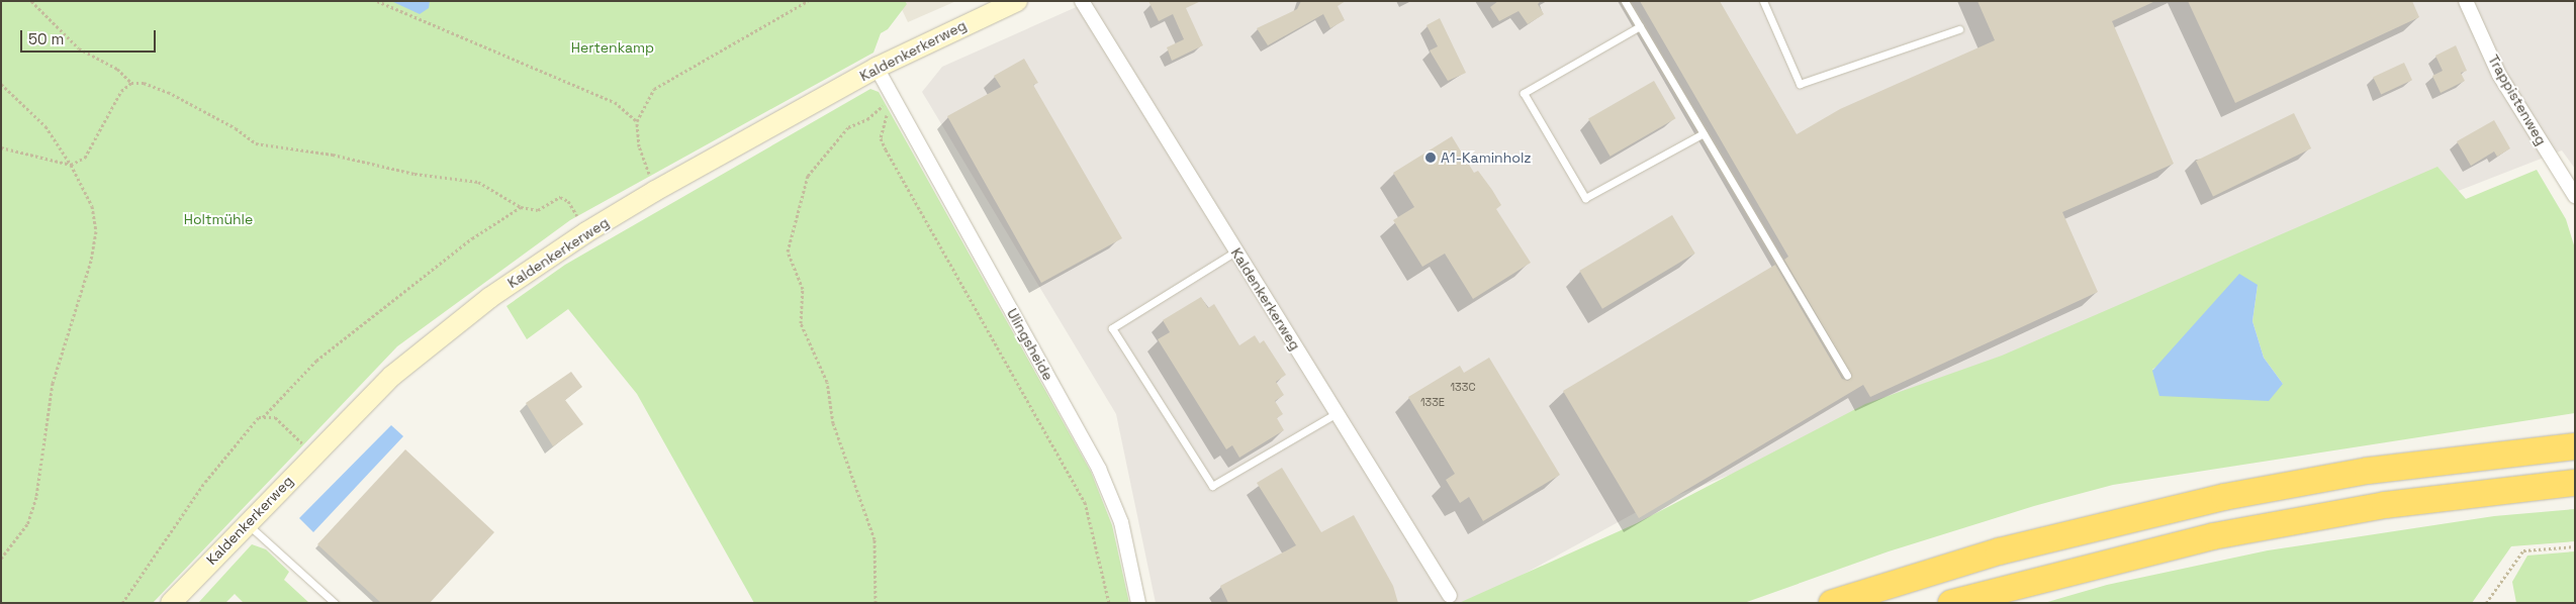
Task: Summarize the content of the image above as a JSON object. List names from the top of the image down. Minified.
{"streets":{"main road":["Kaldenkerkerweg"],"street":["Trappistenweg","Ulingsheide"]},"crossings":[["Kaldenkerkerweg","Ulingsheide"]],"parks":["Hertenkamp","Holtmühle"],"places":["A1-Kaminholz"],"house_numbers":["133C","133E"],"scale_bar":"50 m"}
